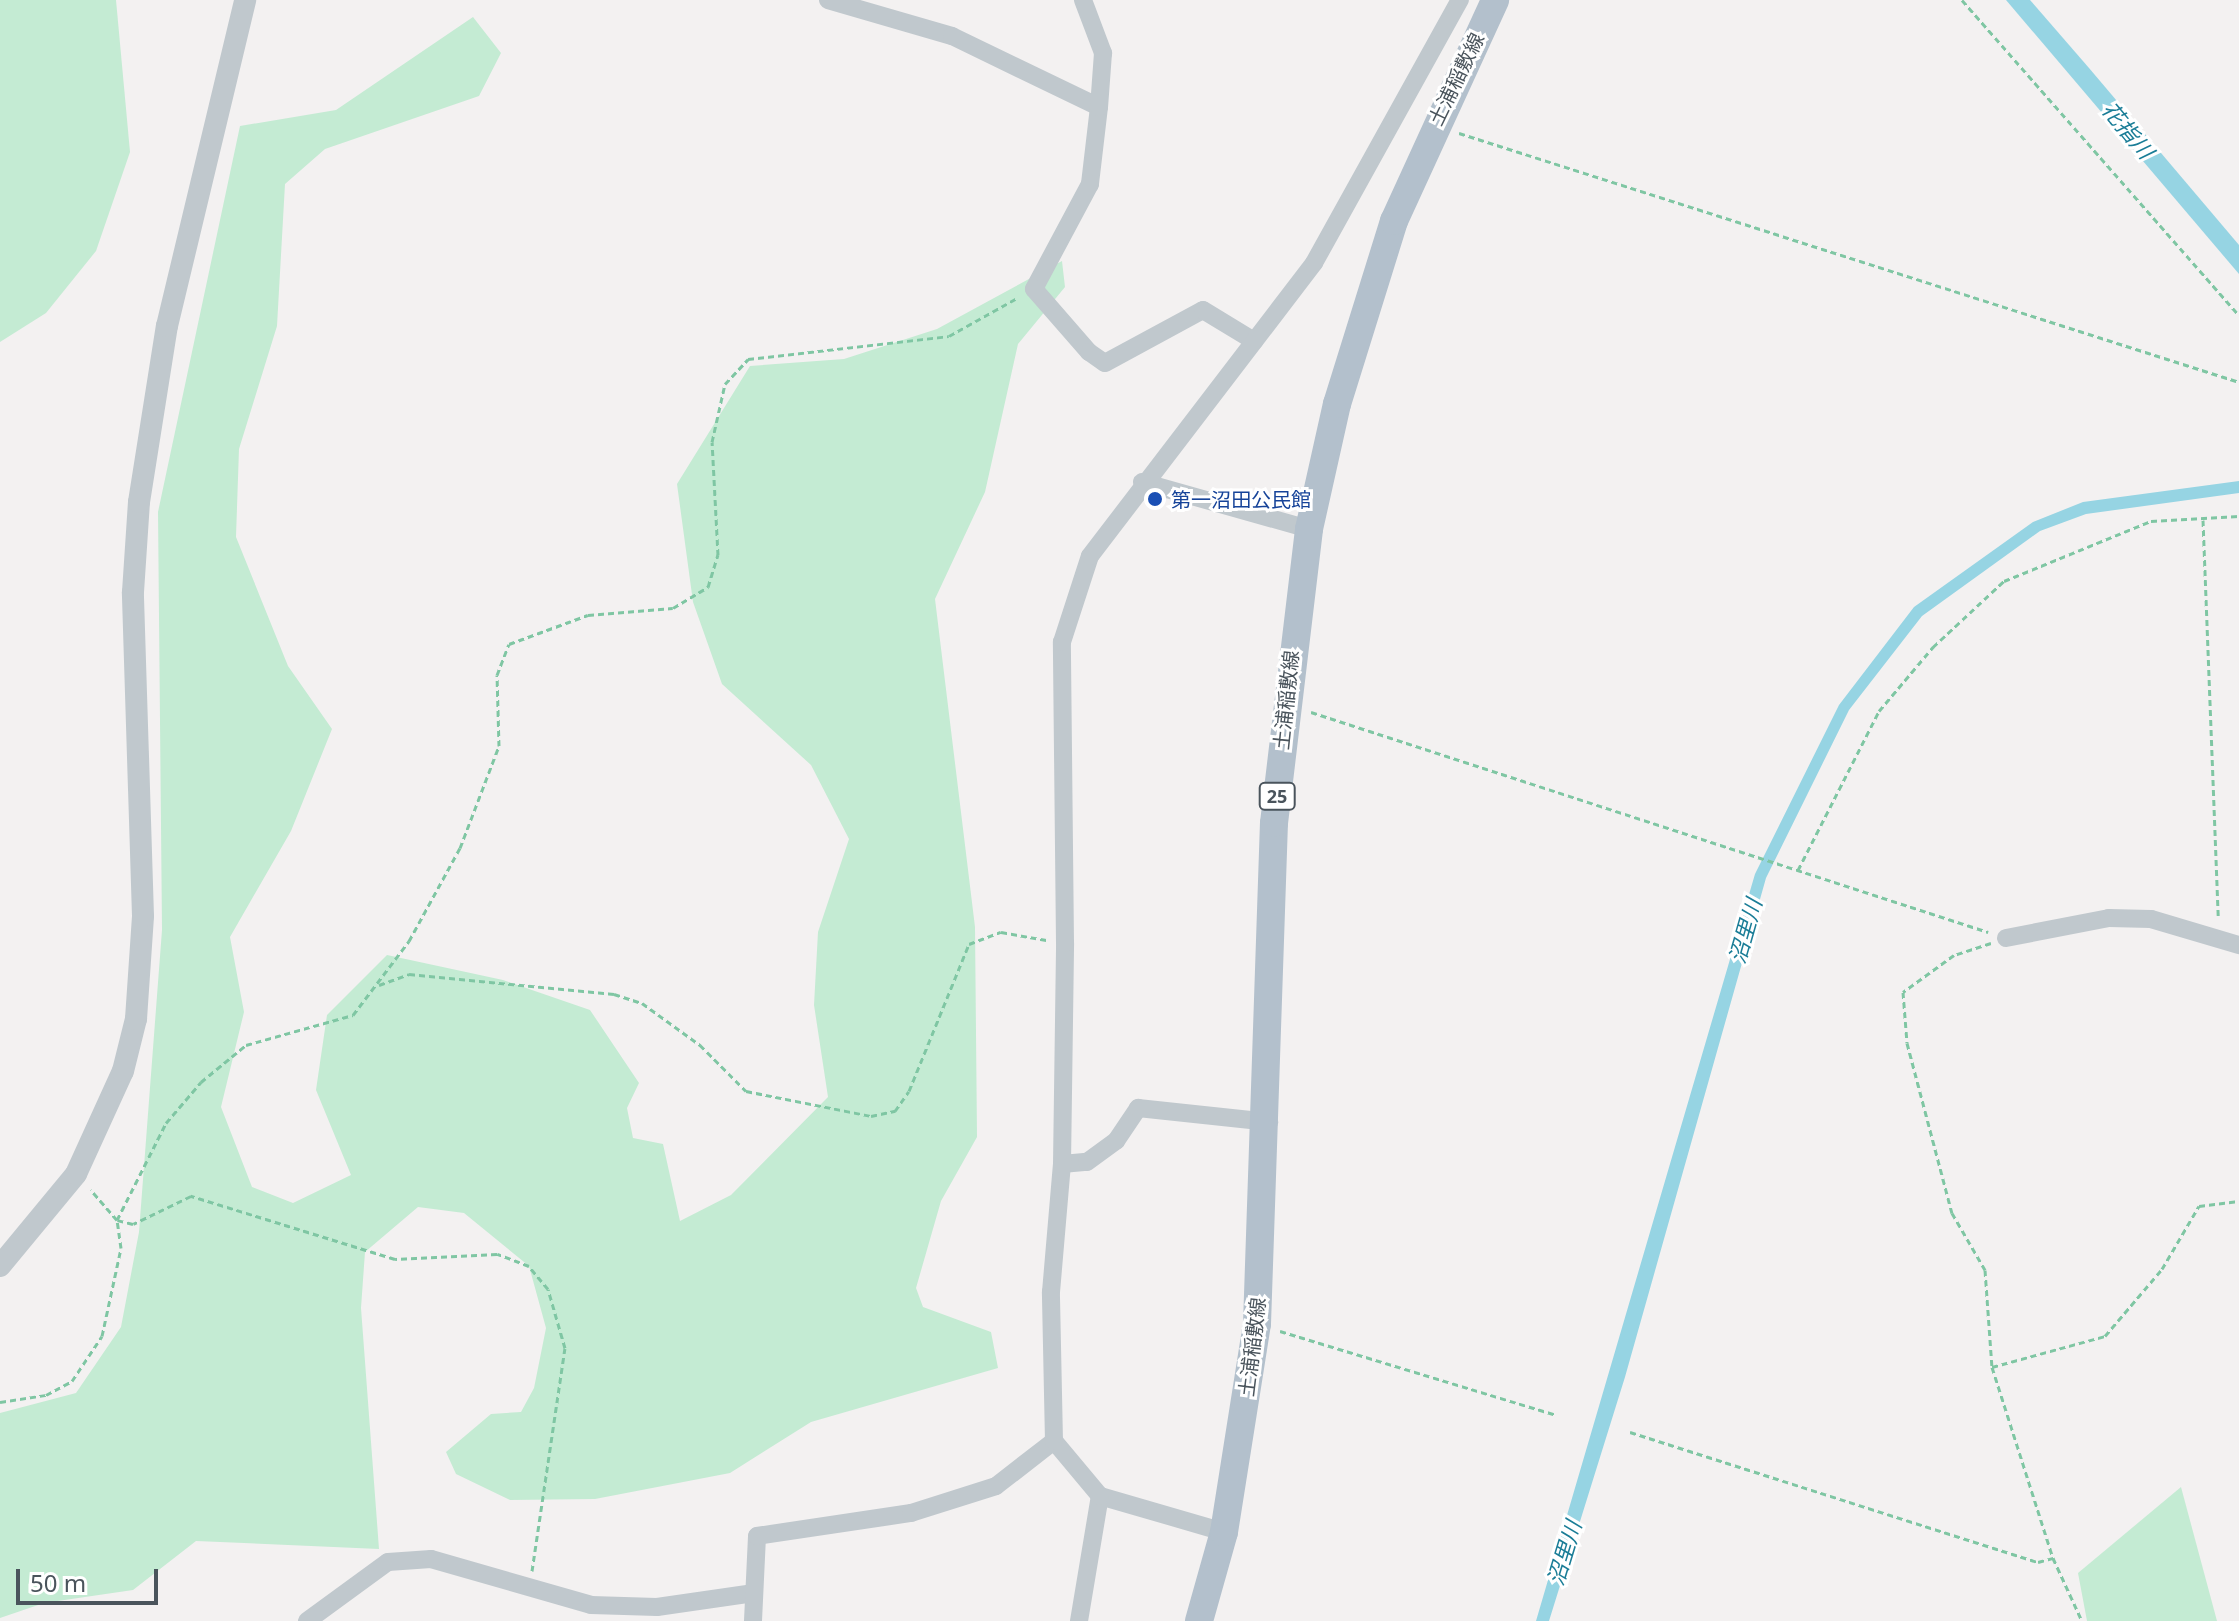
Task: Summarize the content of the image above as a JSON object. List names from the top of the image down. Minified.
{"streets":{"main road":["土浦稲敷線","25"]},"water":["花指川","沼里川"],"places":["第一沼田公民館"],"scale_bar":"50 m"}
